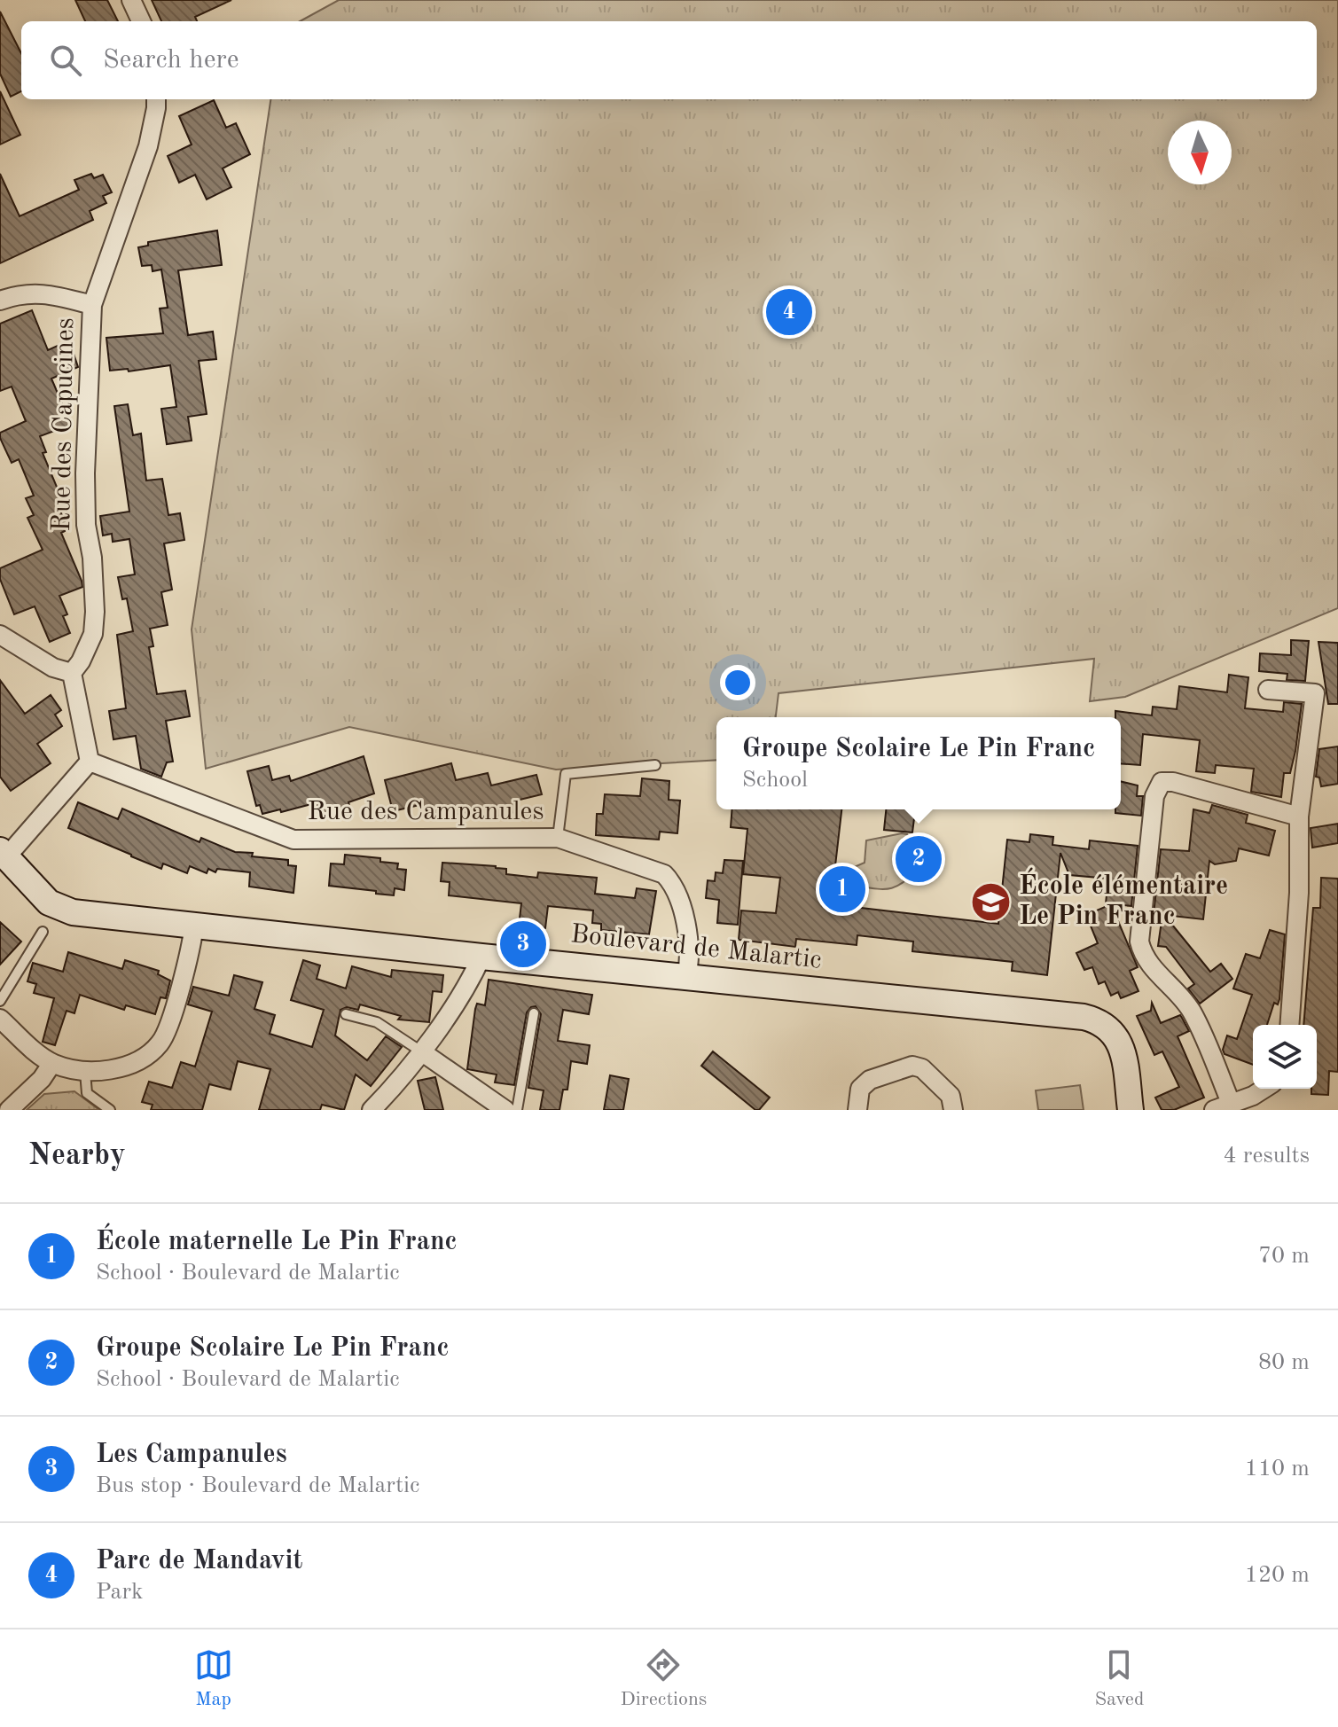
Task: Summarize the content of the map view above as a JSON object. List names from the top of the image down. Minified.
{"streets":{"street":["Rue des Capucines","Rue des Campanules","Boulevard de Malartic"]},"crossings":[["Rue des Campanules","Boulevard de Malartic"]],"places":{"school or university":["École élémentaire Le Pin Franc"]},"north":"bottom","page":{"search":"Search here","pins":["4","2","1","3"],"popup":["Groupe Scolaire Le Pin Franc","School"],"heading":["Nearby","4 results"],"list":[{"mark":"1","name":"École maternelle Le Pin Franc","note":"School · Boulevard de Malartic","value":"70 m"},{"mark":"2","name":"Groupe Scolaire Le Pin Franc","note":"School · Boulevard de Malartic","value":"80 m"},{"mark":"3","name":"Les Campanules","note":"Bus stop · Boulevard de Malartic","value":"110 m"},{"mark":"4","name":"Parc de Mandavit","note":"Park","value":"120 m"}],"nav":["Map","Directions","Saved"]}}
